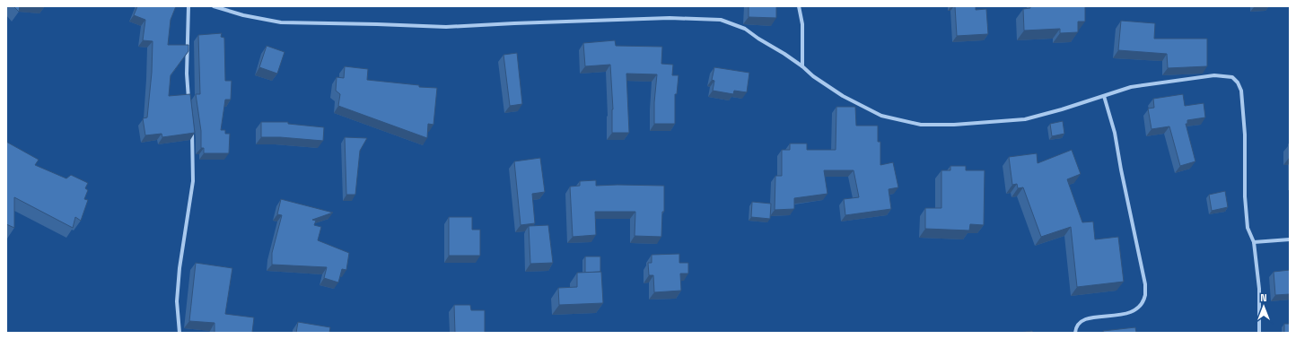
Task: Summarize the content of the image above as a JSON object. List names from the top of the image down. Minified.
{"north":"top"}
